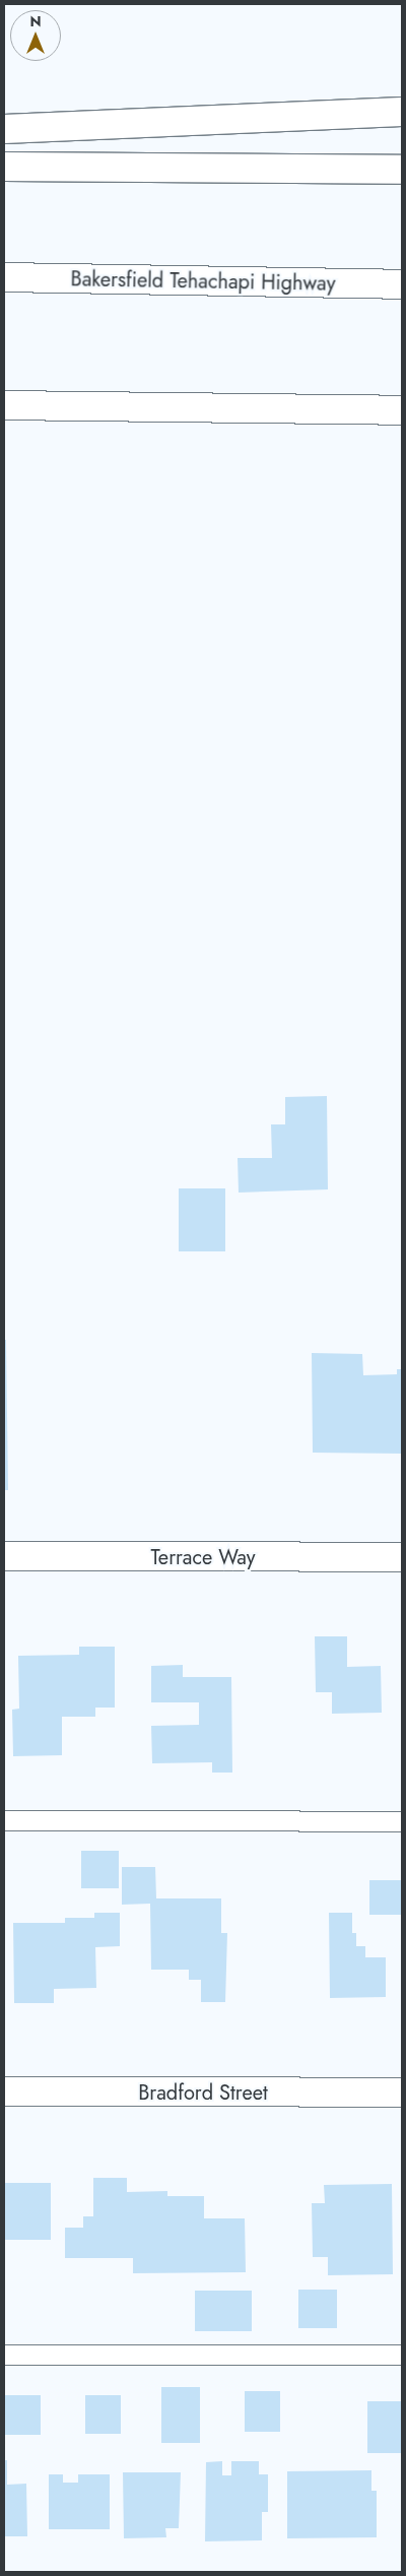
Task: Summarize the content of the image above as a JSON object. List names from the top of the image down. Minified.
{"streets":{"main road":["Bakersfield Tehachapi Highway","Terrace Way","Bradford Street"]},"north":"top"}
